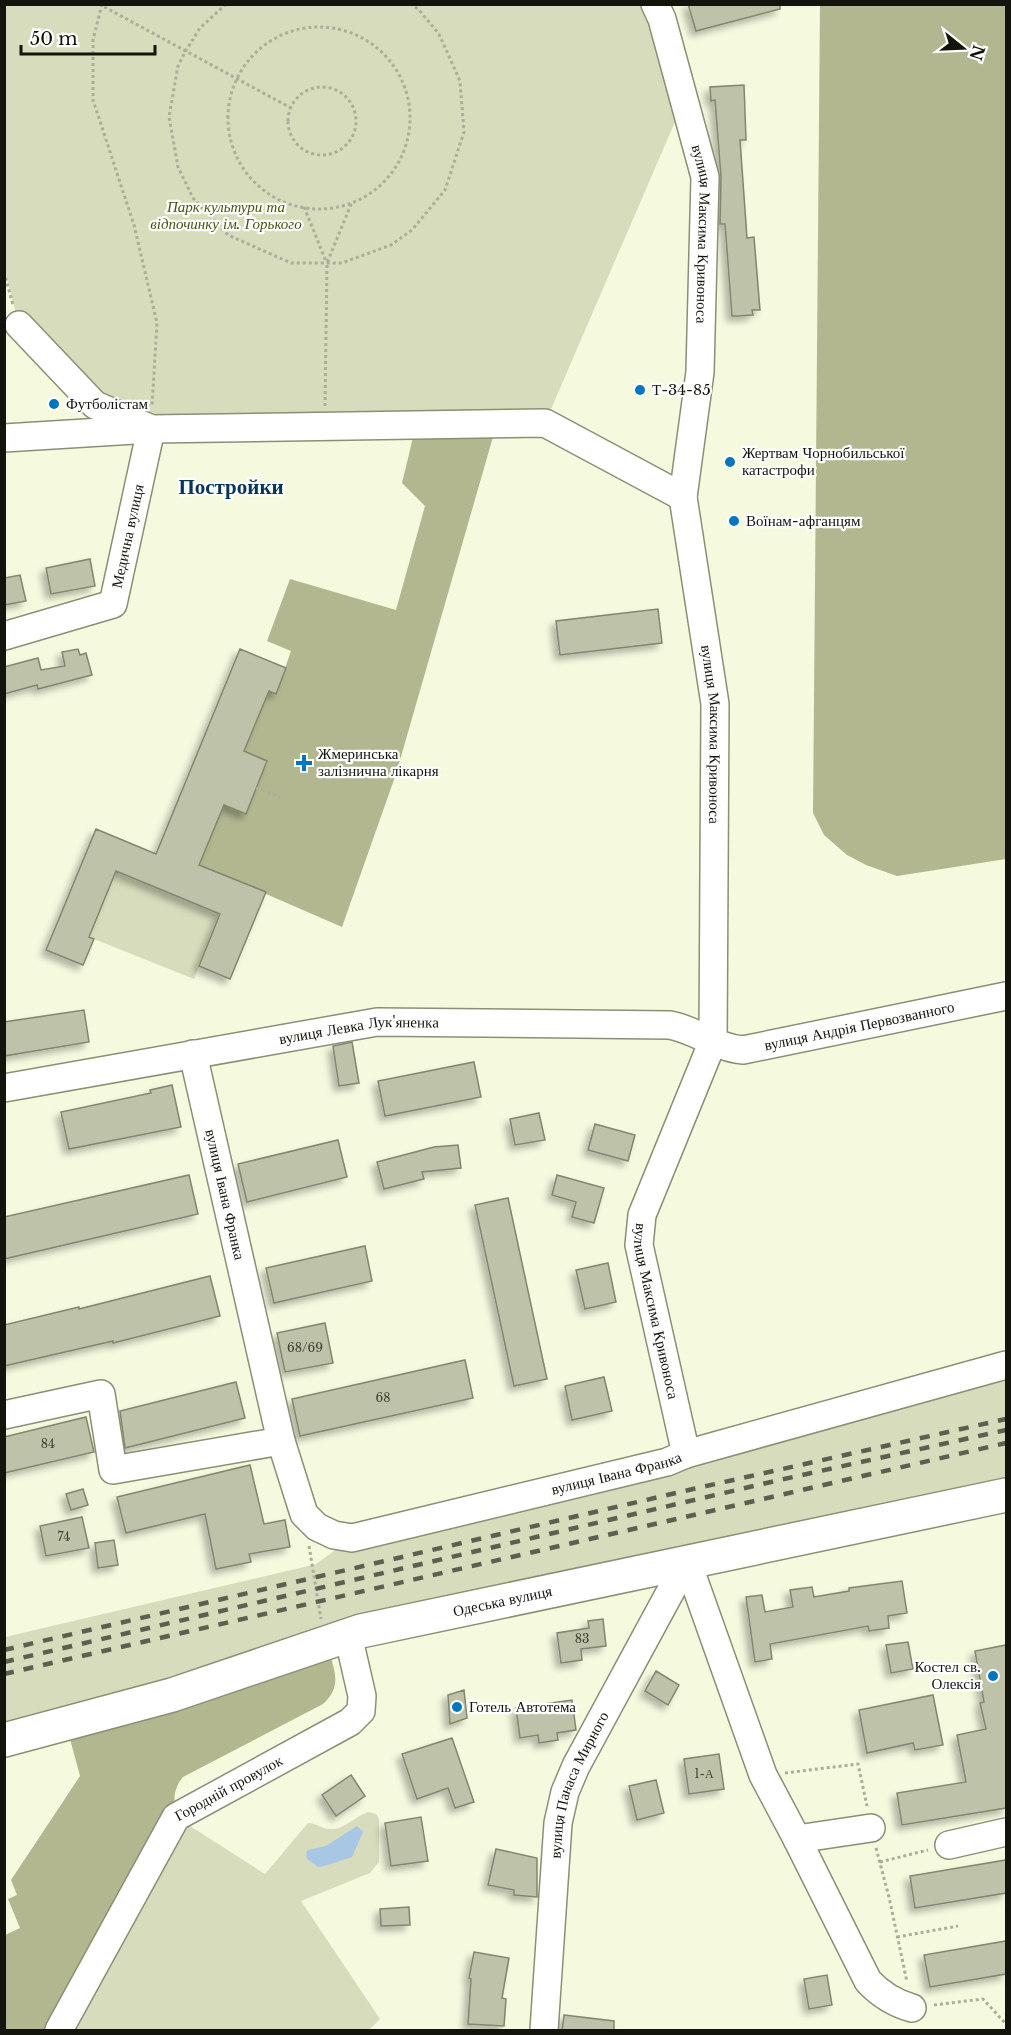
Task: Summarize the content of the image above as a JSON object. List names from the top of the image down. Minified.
{"streets":{"main road":["Одеська вулиця"],"street":["вулиця Максима Кривоноса","Медична вулиця","вулиця Андрія Первозванного","вулиця Левка Лук'яненка","вулиця Івана Франка","вулиця Панаса Мирного","Городній провулок"]},"crossings":[["вулиця Максима Кривоноса","вулиця Андрія Первозванного"],["вулиця Максима Кривоноса","вулиця Левка Лук'яненка"],["вулиця Максима Кривоноса","вулиця Івана Франка"],["вулиця Андрія Первозванного","вулиця Левка Лук'яненка"],["вулиця Левка Лук'яненка","вулиця Івана Франка"],["Одеська вулиця","вулиця Панаса Мирного"],["Одеська вулиця","Городній провулок"]],"districts":["Постройки"],"parks":["Парк культури та відпочинку ім. Горького"],"places":{"other":["Т-34-85","Футболістам","Жертвам Чорнобильської катастрофи","Воїнам-афганцям","Костел св. Олексія","Готель Автотема"],"health":["Жмеринська залізнична лікарня"]},"house_numbers":["68/69","68","84","74","83","1-А"],"scale_bar":"50 m","north":"right"}
